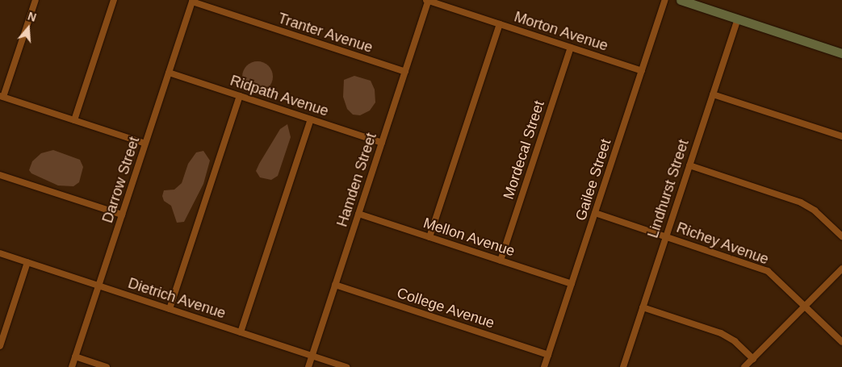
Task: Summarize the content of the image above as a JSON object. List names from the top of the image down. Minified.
{"streets":{"street":["Morton Avenue","Tranter Avenue","Ridpath Avenue","Mordecal Street","Darrow Street","Hamden Street","Gailee Street","Lindhurst Street","Mellon Avenue","Richey Avenue","Dietrich Avenue","College Avenue"]},"crossings":[["Morton Avenue","Mordecal Street"],["Morton Avenue","Hamden Street"],["Morton Avenue","Gailee Street"],["Tranter Avenue","Darrow Street"],["Tranter Avenue","Hamden Street"],["Ridpath Avenue","Darrow Street"],["Ridpath Avenue","Hamden Street"],["Mordecal Street","Mellon Avenue"],["Darrow Street","Dietrich Avenue"],["Hamden Street","Mellon Avenue"],["Hamden Street","Dietrich Avenue"],["Hamden Street","College Avenue"],["Gailee Street","Mellon Avenue"],["Gailee Street","Richey Avenue"],["Gailee Street","College Avenue"],["Lindhurst Street","Richey Avenue"]],"north":"top"}
